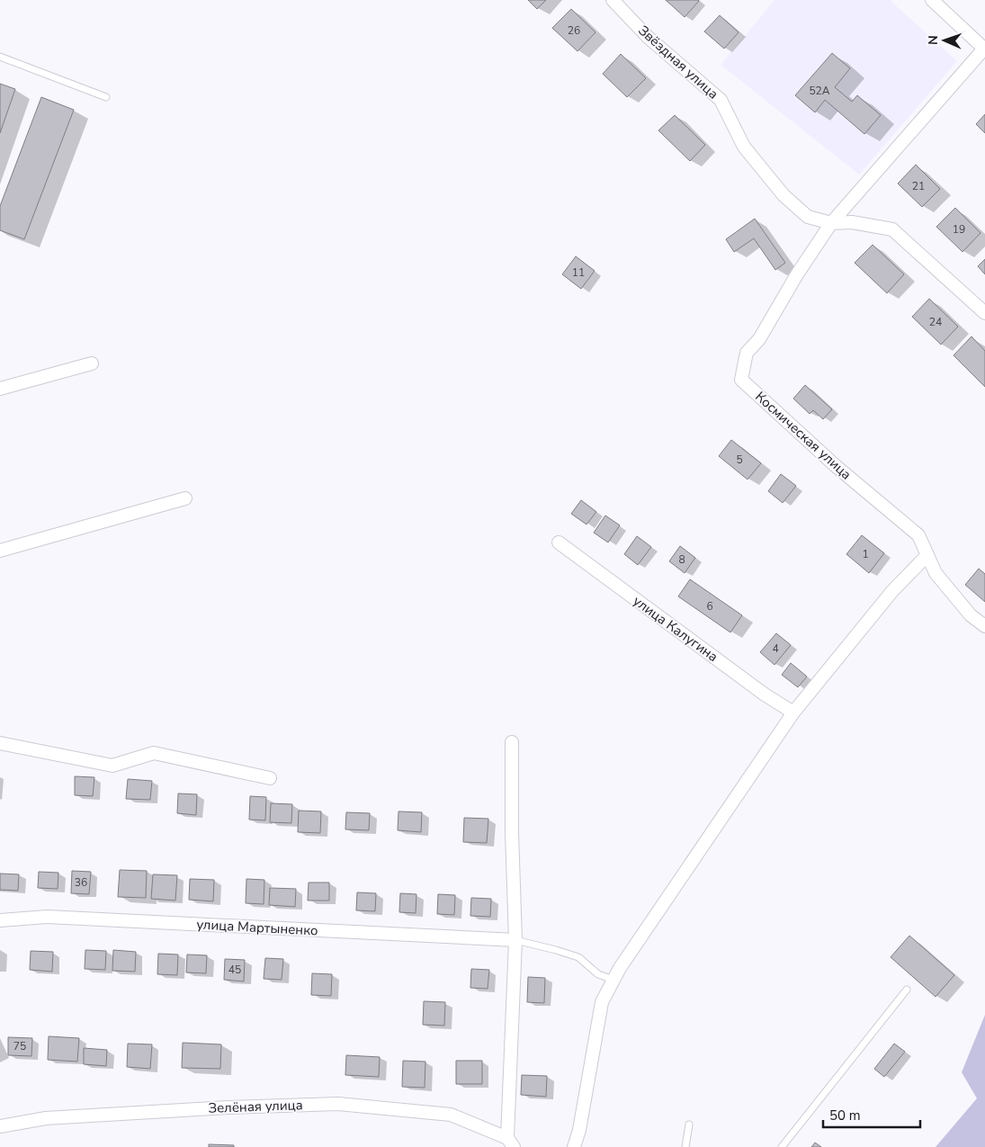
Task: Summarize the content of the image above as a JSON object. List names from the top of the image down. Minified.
{"streets":{"street":["Звёздная улица","Космическая улица","улица Калугина","улица Мартыненко","Зелёная улица"]},"crossings":[["Звёздная улица","Космическая улица"]],"house_numbers":["26","52А","21","19","11","24","5","1","8","6","4","36","45","75"],"scale_bar":"50 m","north":"left"}
